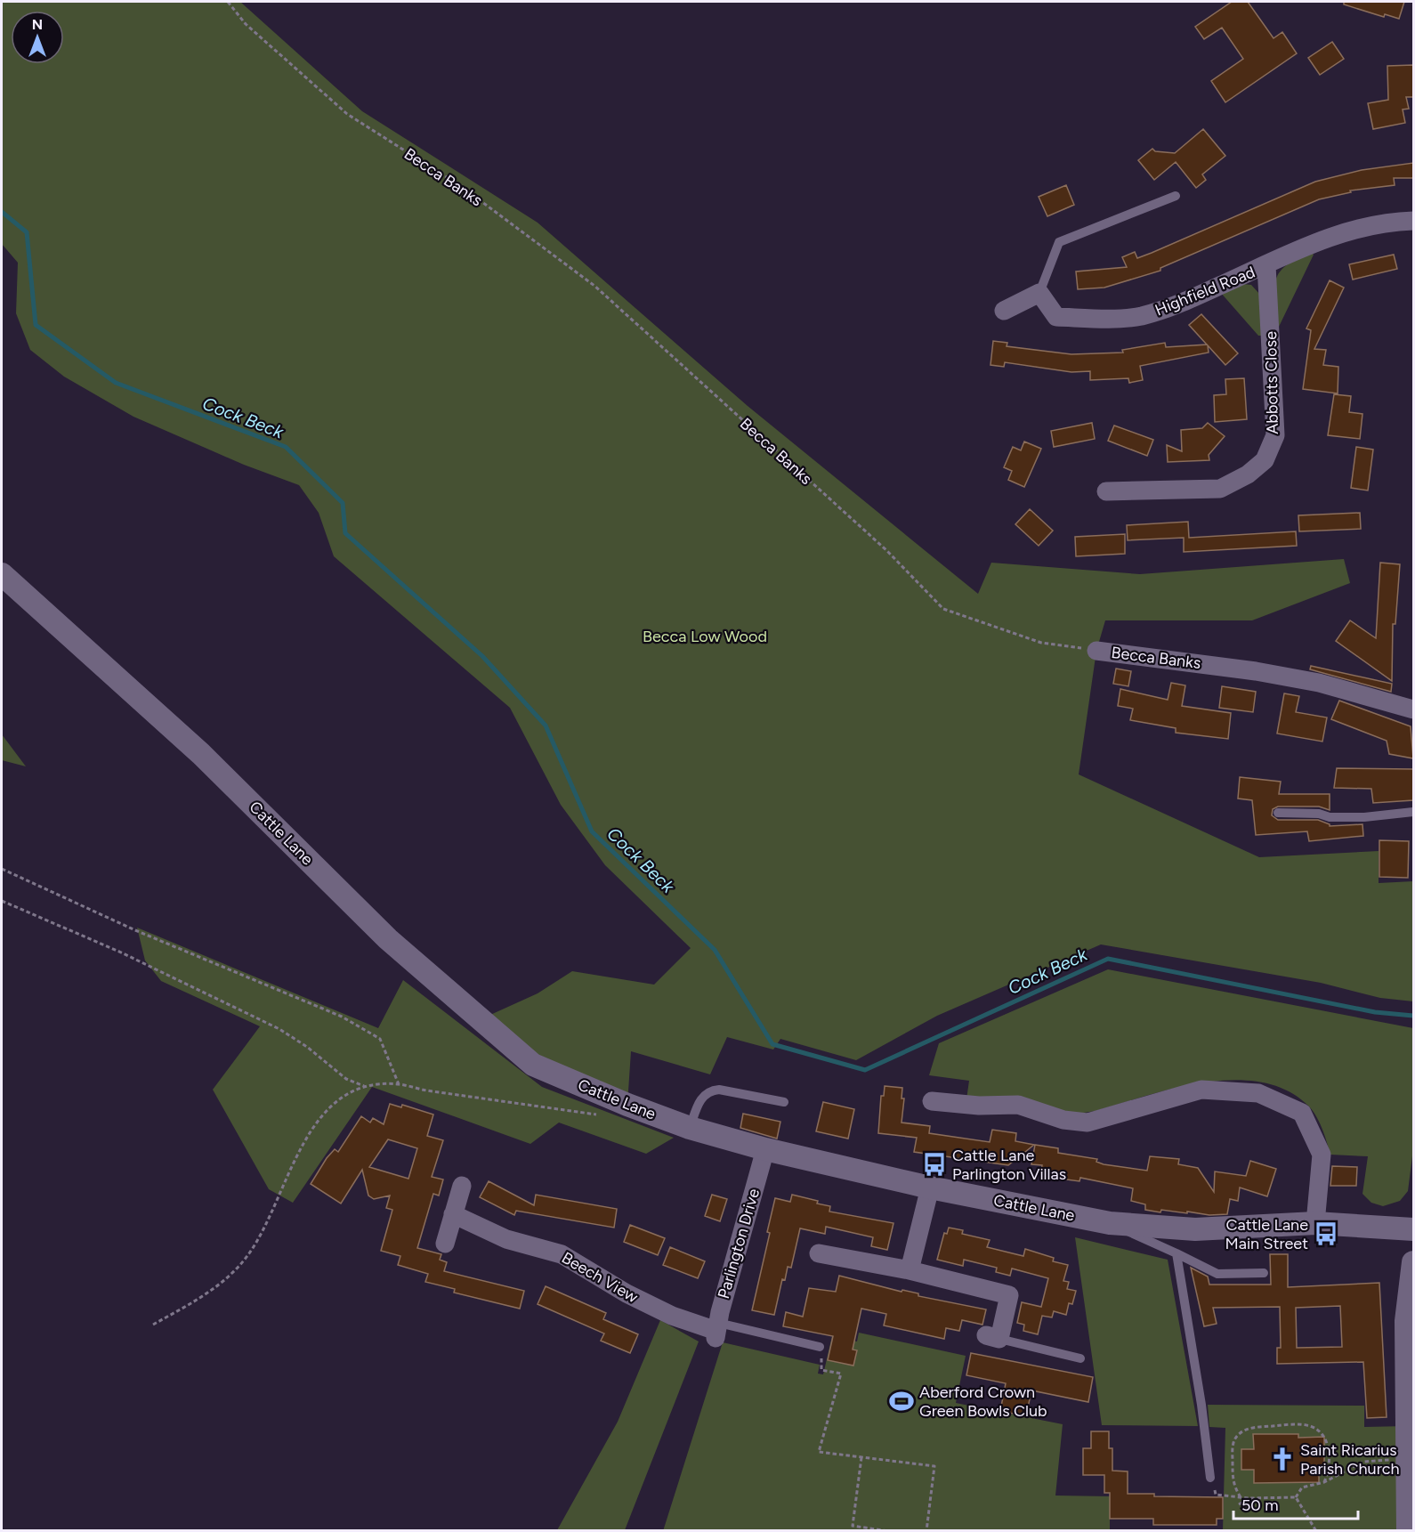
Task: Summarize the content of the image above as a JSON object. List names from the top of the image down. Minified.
{"streets":{"street":["Becca Banks","Highfield Road","Abbotts Close","Cattle Lane","Parlington Drive","Beech View"]},"crossings":[["Highfield Road","Abbotts Close"],["Cattle Lane","Parlington Drive"],["Parlington Drive","Beech View"]],"water":["Cock Beck"],"parks":["Becca Low Wood"],"places":{"bus stop":["Cattle Lane Parlington Villas","Cattle Lane Main Street"],"sports":["Aberford Crown Green Bowls Club"],"church":["Saint Ricarius Parish Church"]},"scale_bar":"50 m","north":"top"}
